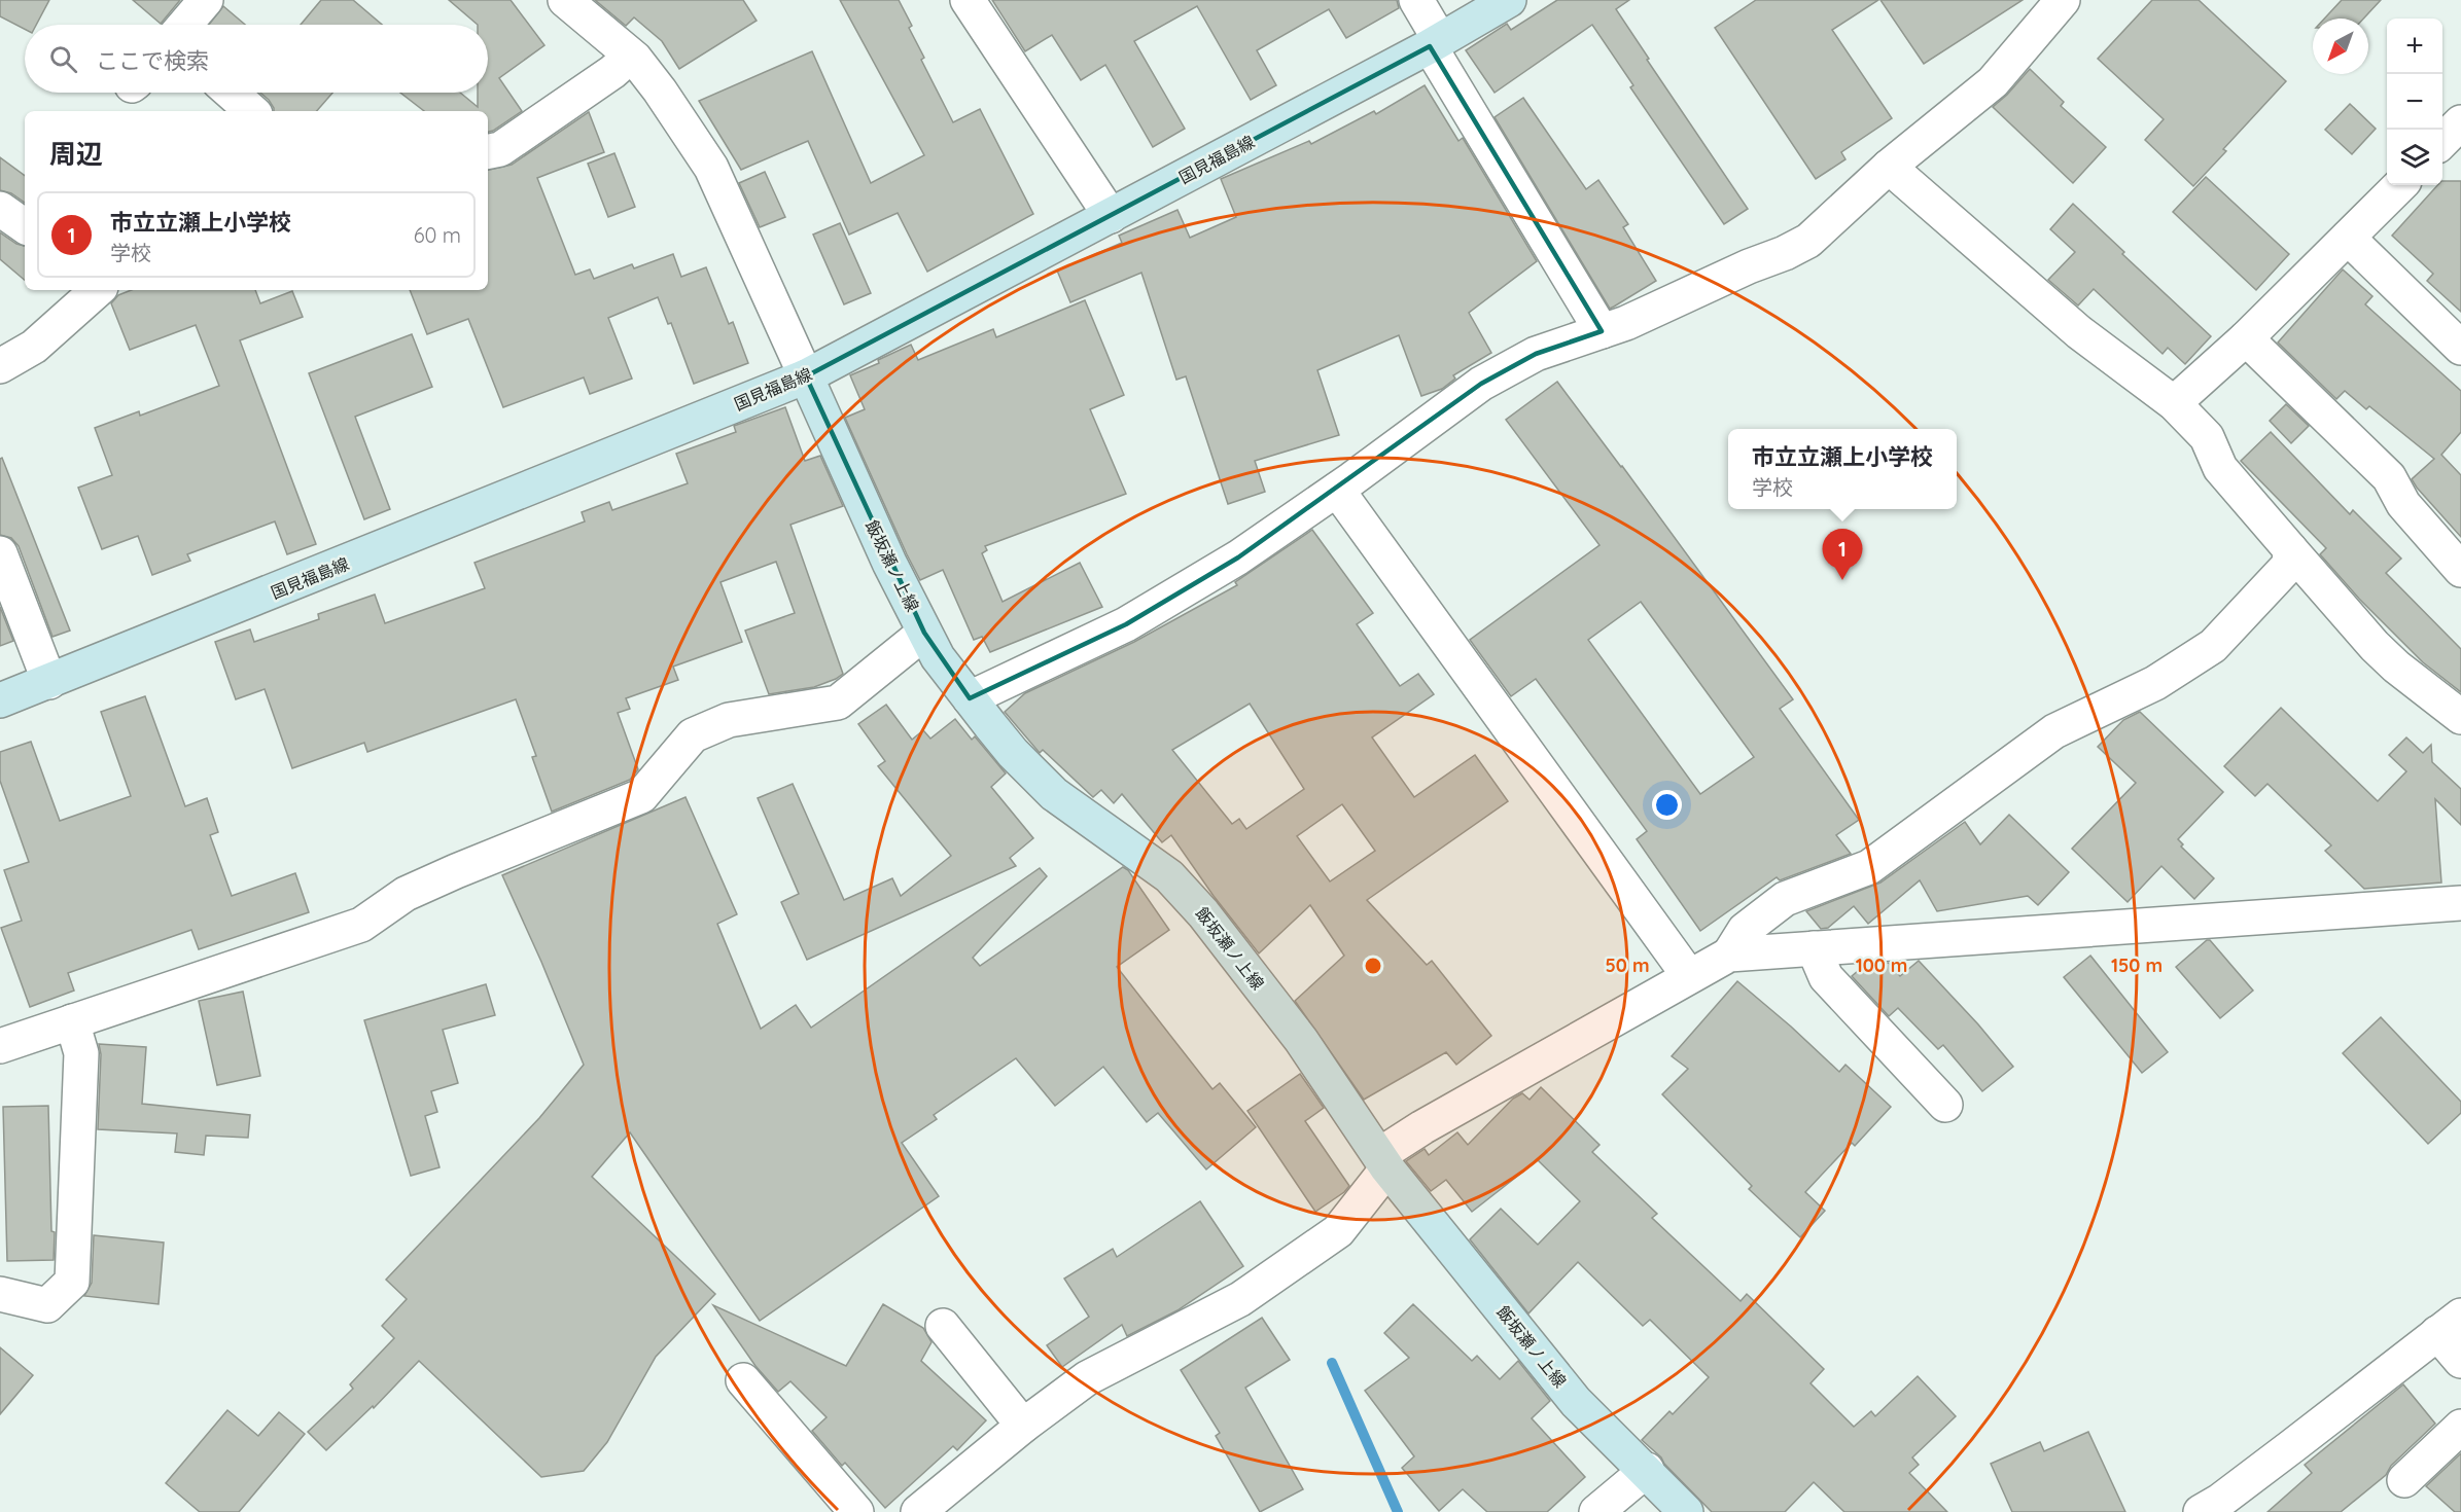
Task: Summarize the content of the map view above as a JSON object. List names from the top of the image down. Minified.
{"streets":{"main road":["国見福島線","飯坂瀬ノ上線"]},"crossings":[["国見福島線","飯坂瀬ノ上線"]],"north":"bottom left","page":{"map_buttons":["+","−"],"search":"ここで検索","heading":"周辺","list":[{"mark":"1","name":"市立立瀬上小学校","note":"学校","value":"60 m"}],"popup":["市立立瀬上小学校","学校"],"pins":"1"},"rings":["50 m","100 m","150 m"]}
